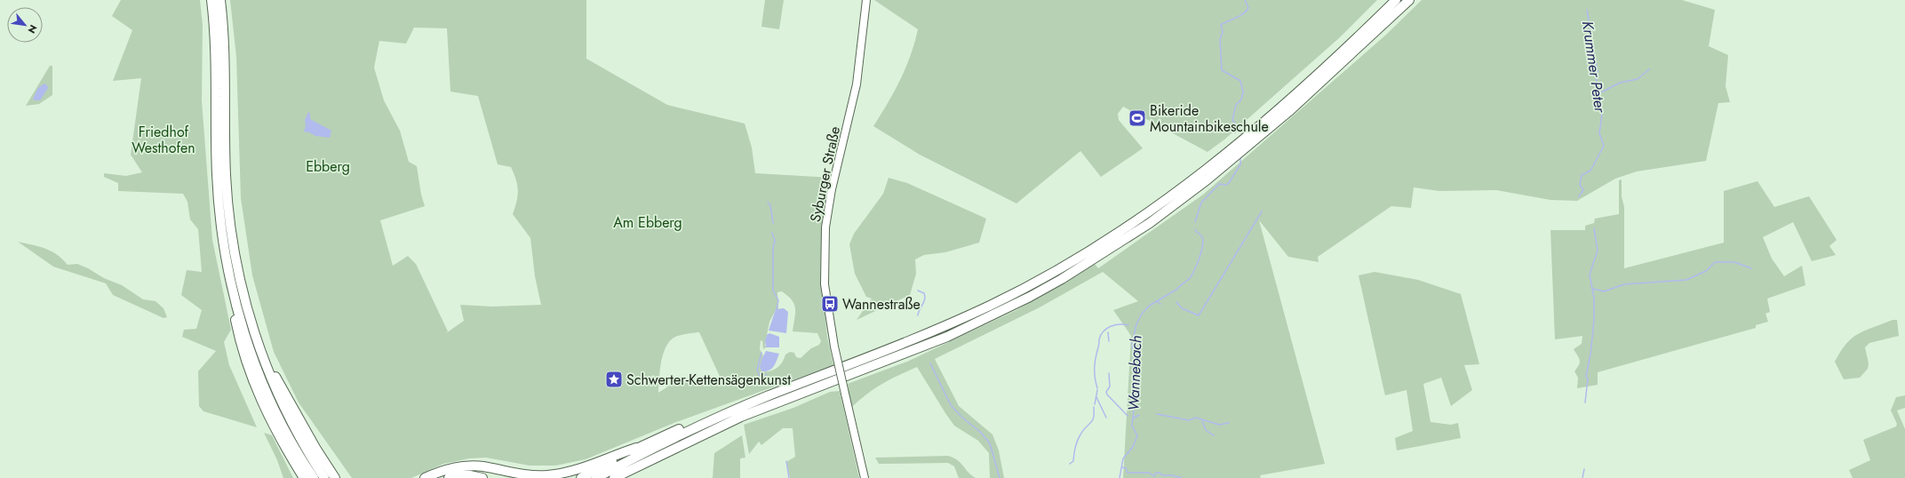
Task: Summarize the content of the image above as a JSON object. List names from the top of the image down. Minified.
{"streets":{"street":["Syburger Straße"]},"water":["Krummer Peter","Wannebach"],"parks":["Friedhof Westhofen","Ebberg","Am Ebberg"],"places":{"sports":["Bikeride Mountainbikeschule"],"bus stop":["Wannestraße"],"place":["Schwerter-Kettensägenkunst"]},"north":"bottom right"}
